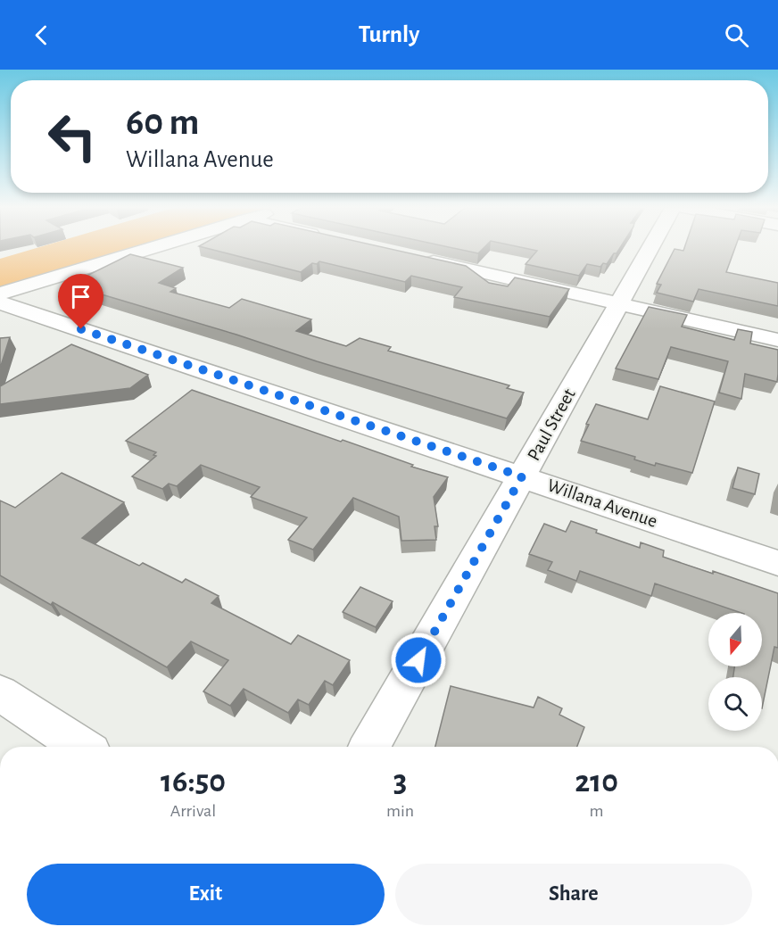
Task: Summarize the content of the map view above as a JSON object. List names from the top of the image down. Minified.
{"streets":{"street":["Paul Street","Willana Avenue"]},"crossings":[["Paul Street","Willana Avenue"]],"north":"bottom","page":{"header":"Turnly","turn":["60 m","Willana Avenue"],"eta":["16:50","Arrival","3","min","210","m"],"buttons":["Exit","Share"]}}
